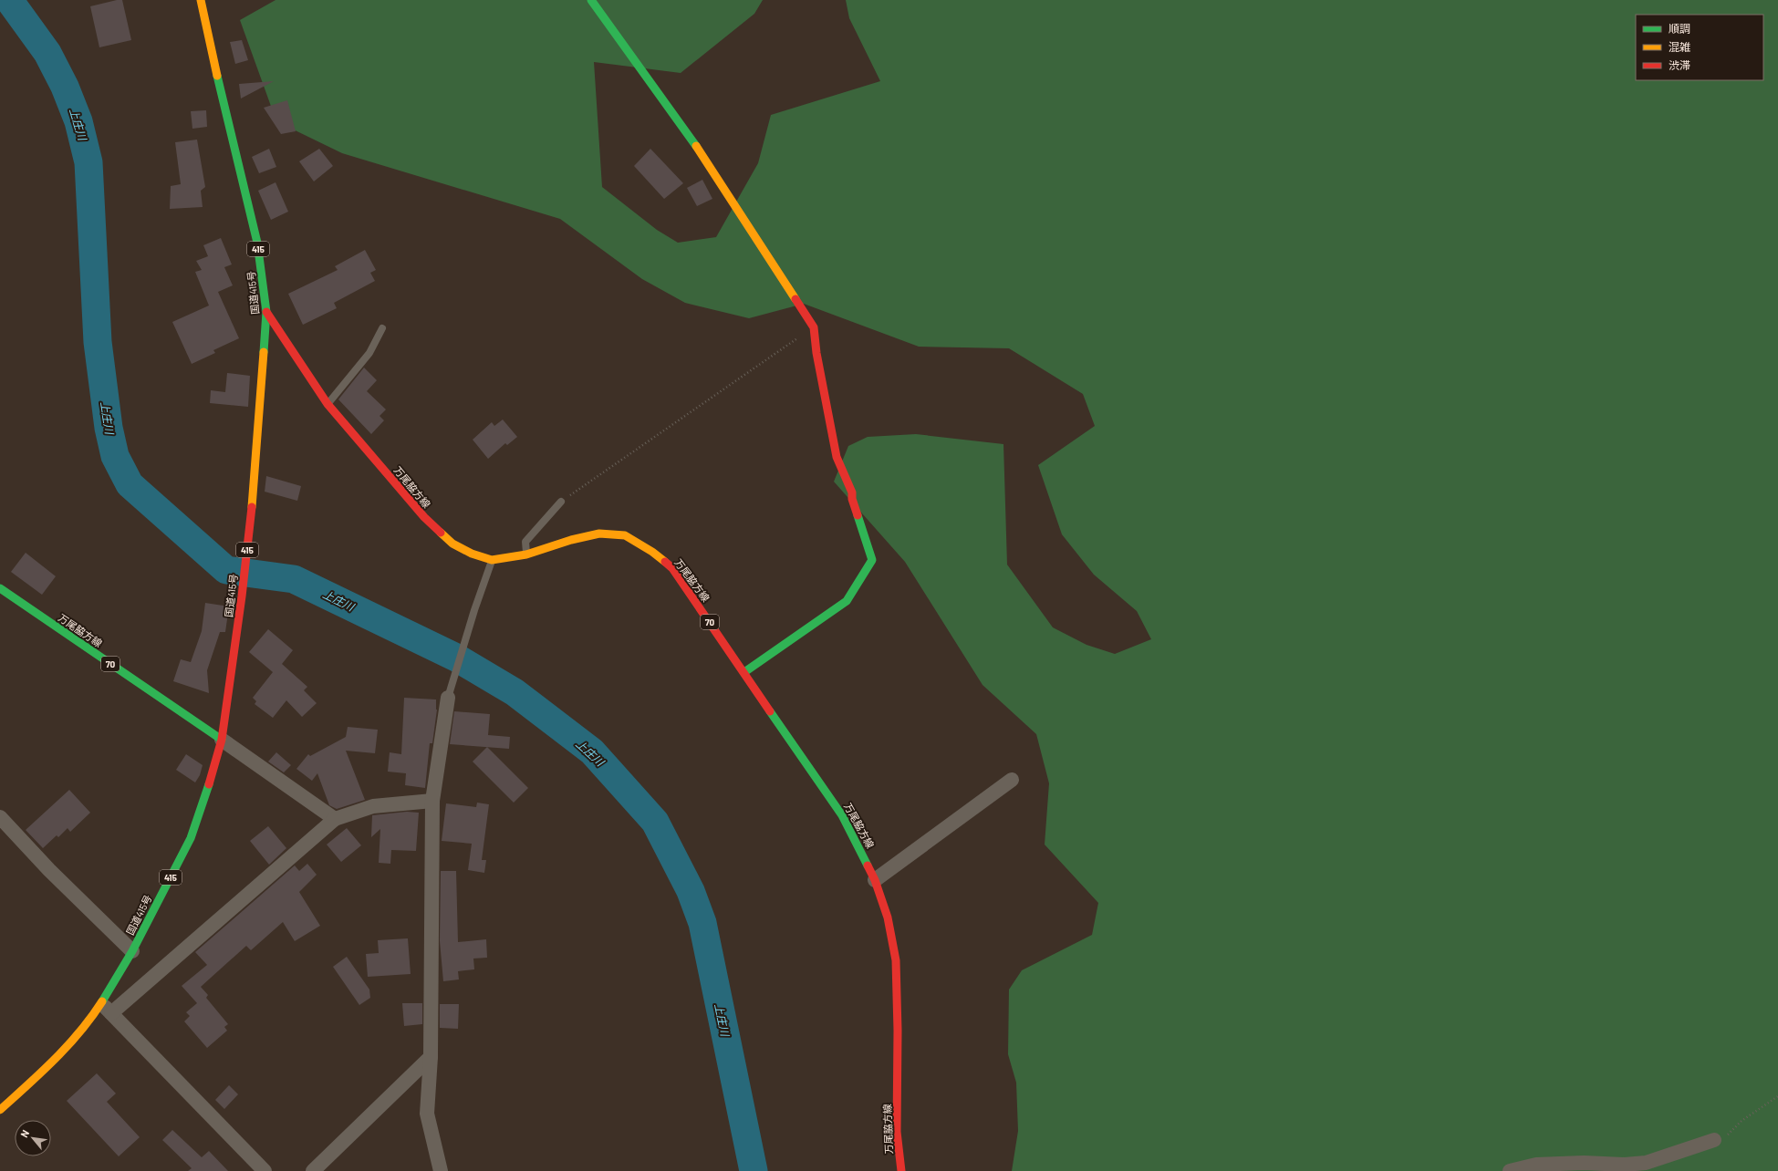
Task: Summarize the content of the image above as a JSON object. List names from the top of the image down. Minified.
{"streets":{"main road":["415","国道415号","万尾脇方線","70"]},"crossings":[["国道415号","万尾脇方線"]],"water":["上庄川"],"legend":["順調","混雑","渋滞"],"north":"top left"}
